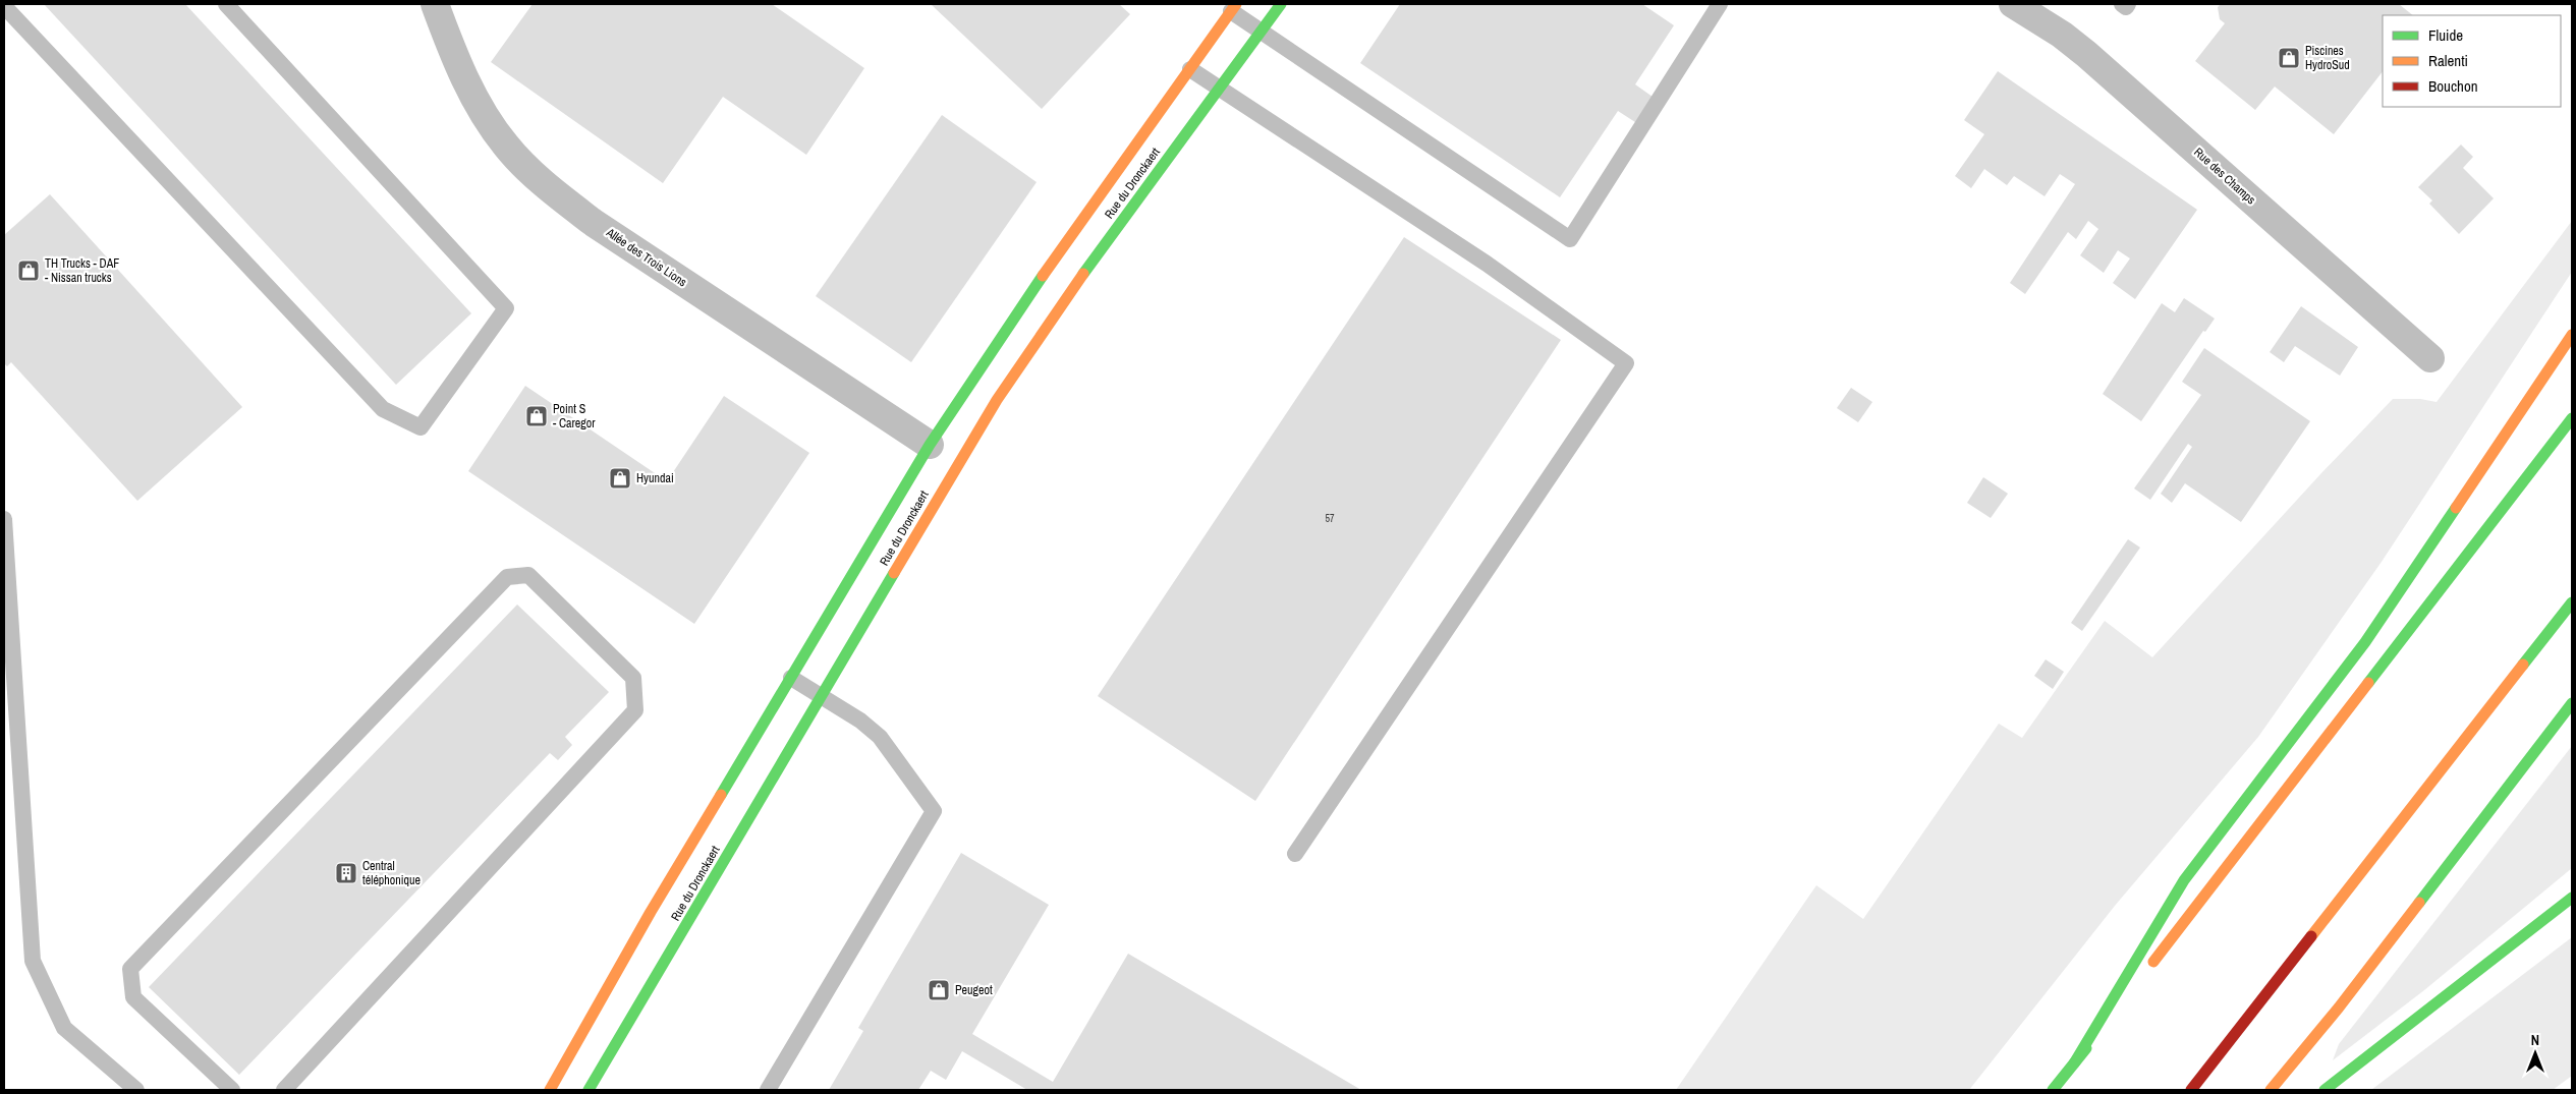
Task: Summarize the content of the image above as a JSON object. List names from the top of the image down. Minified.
{"streets":{"main road":["Rue du Dronckaert"],"street":["Rue des Champs","Allée des Trois Lions"]},"crossings":[["Rue du Dronckaert","Allée des Trois Lions"]],"places":{"shop":["Piscines HydroSud","TH Trucks - DAF - Nissan trucks","Point S - Caregor","Hyundai","Peugeot"],"building":["Central téléphonique"]},"house_numbers":["57"],"legend":["Fluide","Ralenti","Bouchon"],"north":"top"}
